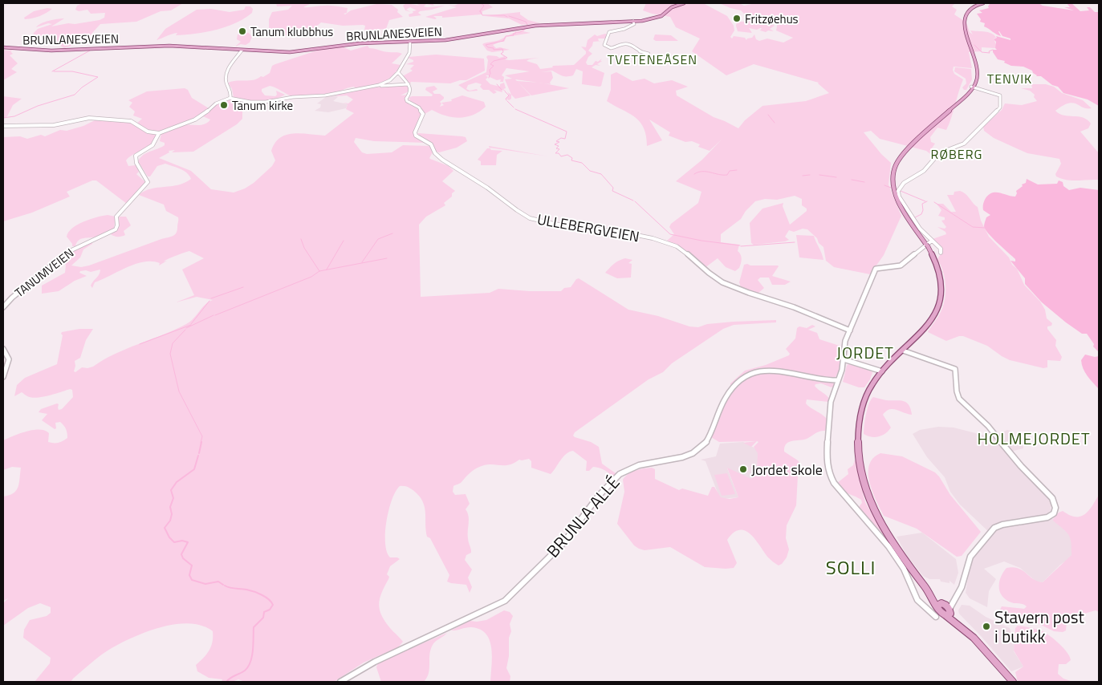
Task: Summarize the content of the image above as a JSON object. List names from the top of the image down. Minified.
{"streets":{"main road":["BRUNLANESVEIEN"],"street":["ULLEBERGVEIEN","TANUMVEIEN","BRUNLA ALLÉ"]},"districts":["TVETENEÅSEN","TENVIK","RØBERG","JORDET","HOLMEJORDET","SOLLI"],"places":["Fritzøehus","Tanum klubbhus","Tanum kirke","Jordet skole","Stavern post i butikk"]}
